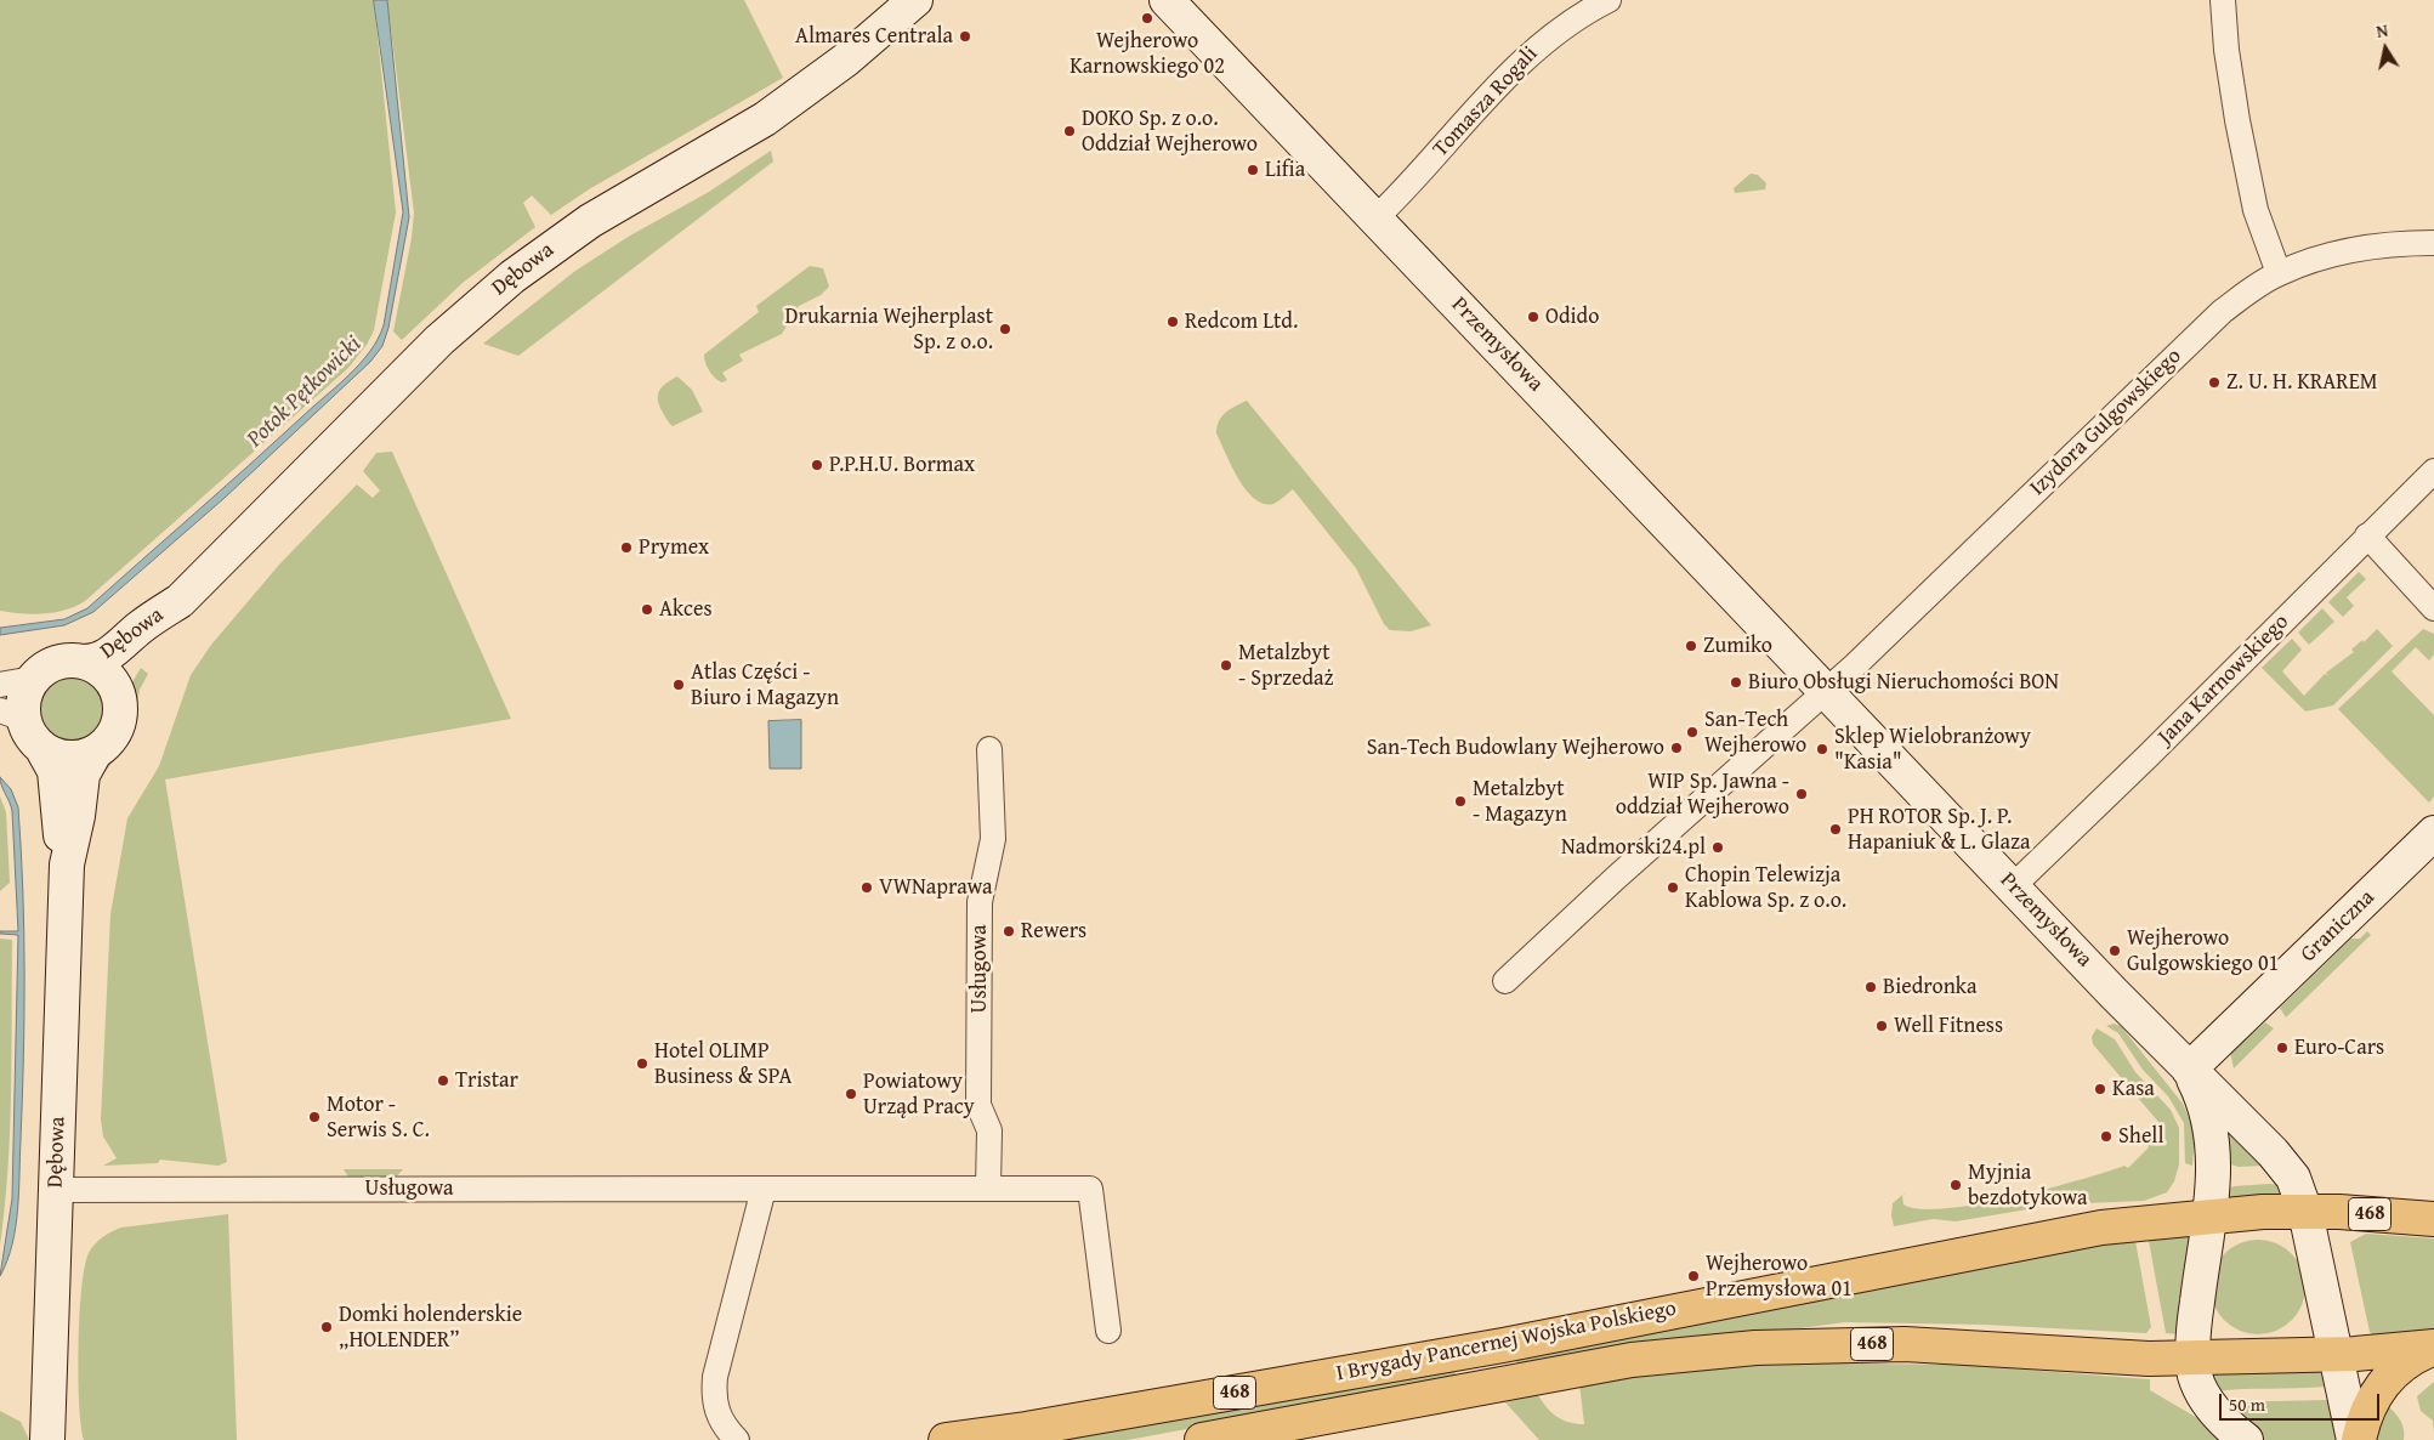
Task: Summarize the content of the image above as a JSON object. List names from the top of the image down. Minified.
{"streets":{"main road":["468","I Brygady Pancernej Wojska Polskiego"],"street":["Tomasza Rogali","Dębowa","Przemysłowa","Izydora Gulgowskiego","Jana Karnowskiego","Graniczna","Usługowa"]},"crossings":[["Tomasza Rogali","Przemysłowa"],["Dębowa","Usługowa"],["Przemysłowa","Izydora Gulgowskiego"],["Przemysłowa","Jana Karnowskiego"],["Przemysłowa","Graniczna"],["Przemysłowa","468"],["Przemysłowa","I Brygady Pancernej Wojska Polskiego"],["468","I Brygady Pancernej Wojska Polskiego"]],"water":["Potok Pętkowicki"],"places":["Wejherowo Karnowskiego 02","Almares Centrala","DOKO Sp. z o.o. Oddział Wejherowo","Lifia","Odido","Redcom Ltd.","Drukarnia Wejherplast Sp. z o.o.","Z. U. H. KRAREM","P.P.H.U. Bormax","Prymex","Akces","Zumiko","Metalzbyt - Sprzedaż","Biuro Obsługi Nieruchomości BON","Atlas Części - Biuro i Magazyn","San-Tech Wejherowo","San-Tech Budowlany Wejherowo","Sklep Wielobranżowy \"Kasia\"","WIP Sp. Jawna - oddział Wejherowo","Metalzbyt - Magazyn","PH ROTOR Sp. J. P. Hapaniuk & L. Glaza","Nadmorski24.pl","VWNaprawa","Chopin Telewizja Kablowa Sp. z o.o.","Rewers","Wejherowo Gulgowskiego 01","Biedronka","Well Fitness","Euro-Cars","Hotel OLIMP Business & SPA","Tristar","Kasa","Powiatowy Urząd Pracy","Motor - Serwis S. C.","Shell","Myjnia bezdotykowa","Wejherowo Przemysłowa 01","Domki holenderskie „HOLENDER”"],"scale_bar":"50 m","north":"top"}
